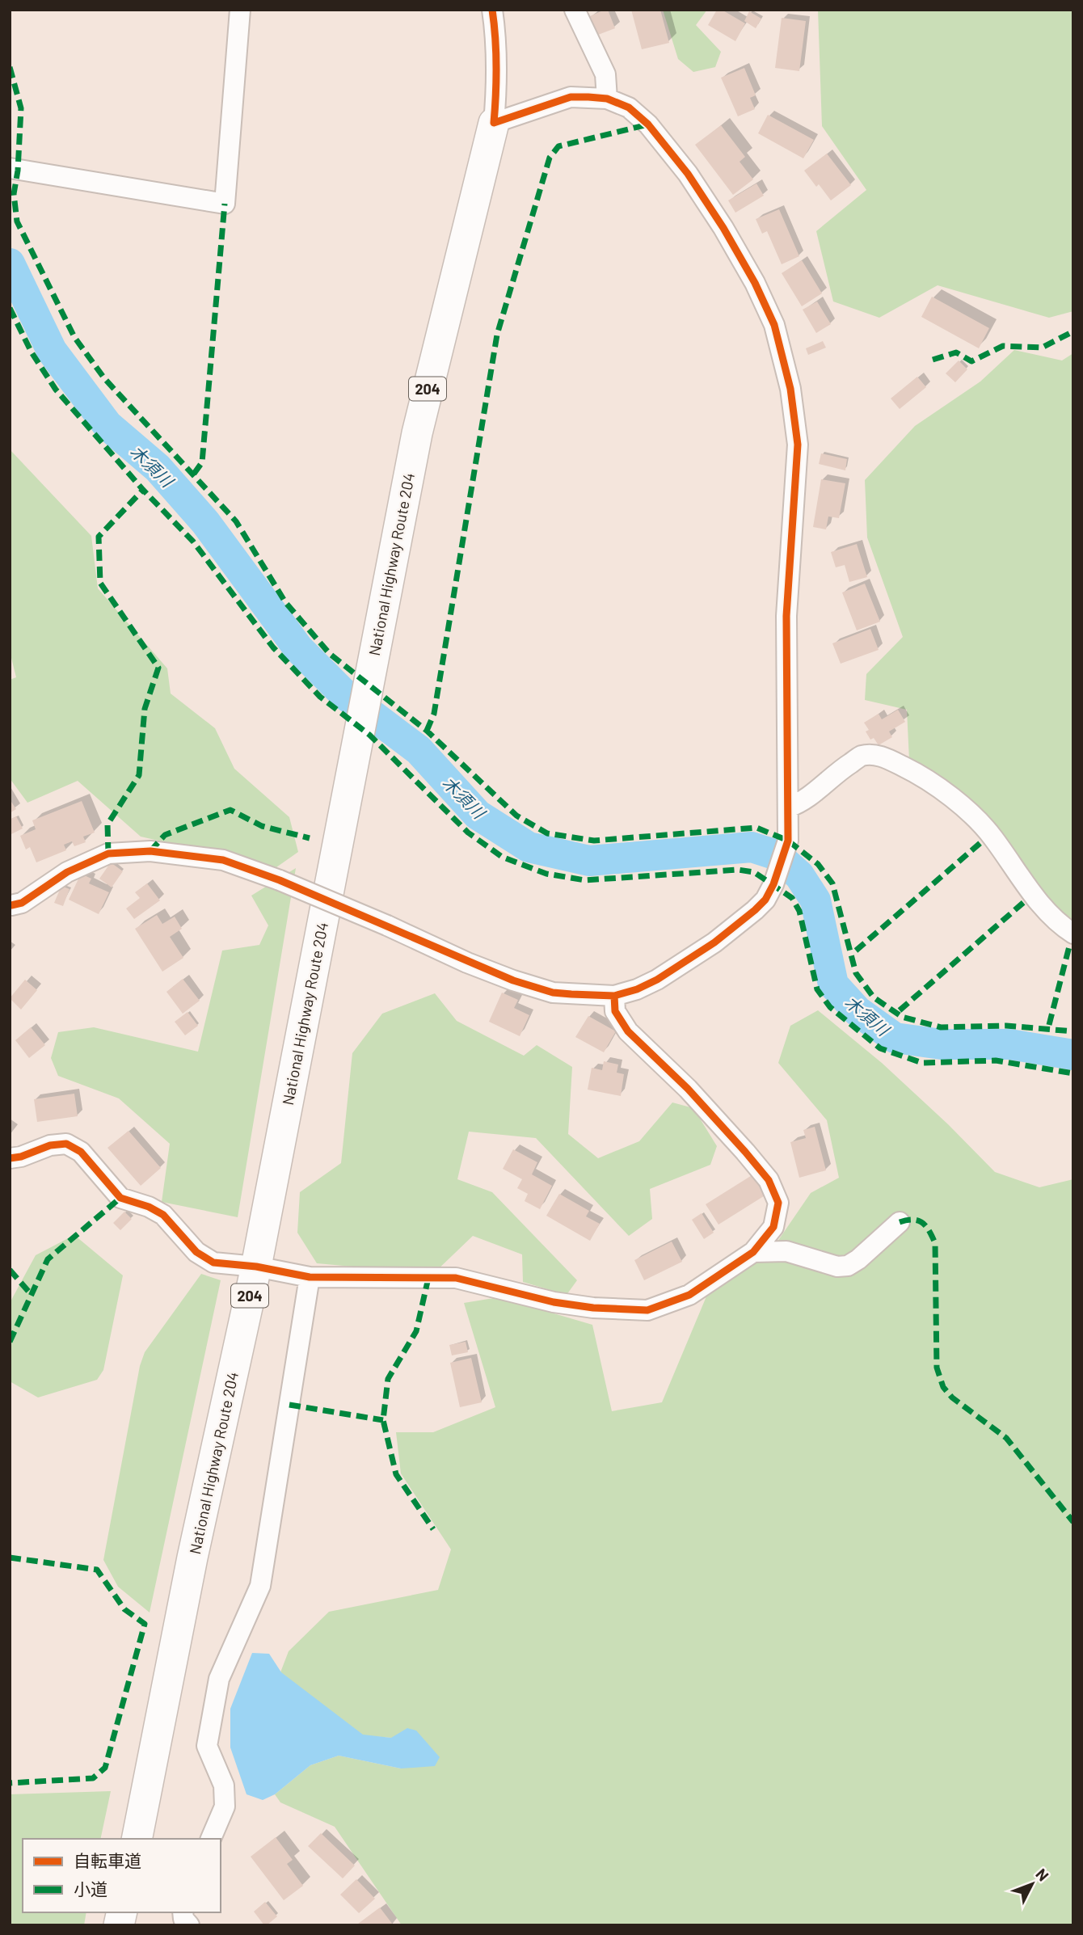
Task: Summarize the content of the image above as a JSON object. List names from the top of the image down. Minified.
{"streets":{"highway":["204","National Highway Route 204"]},"water":["木須川"],"legend":["自転車道","小道"],"north":"top right"}
